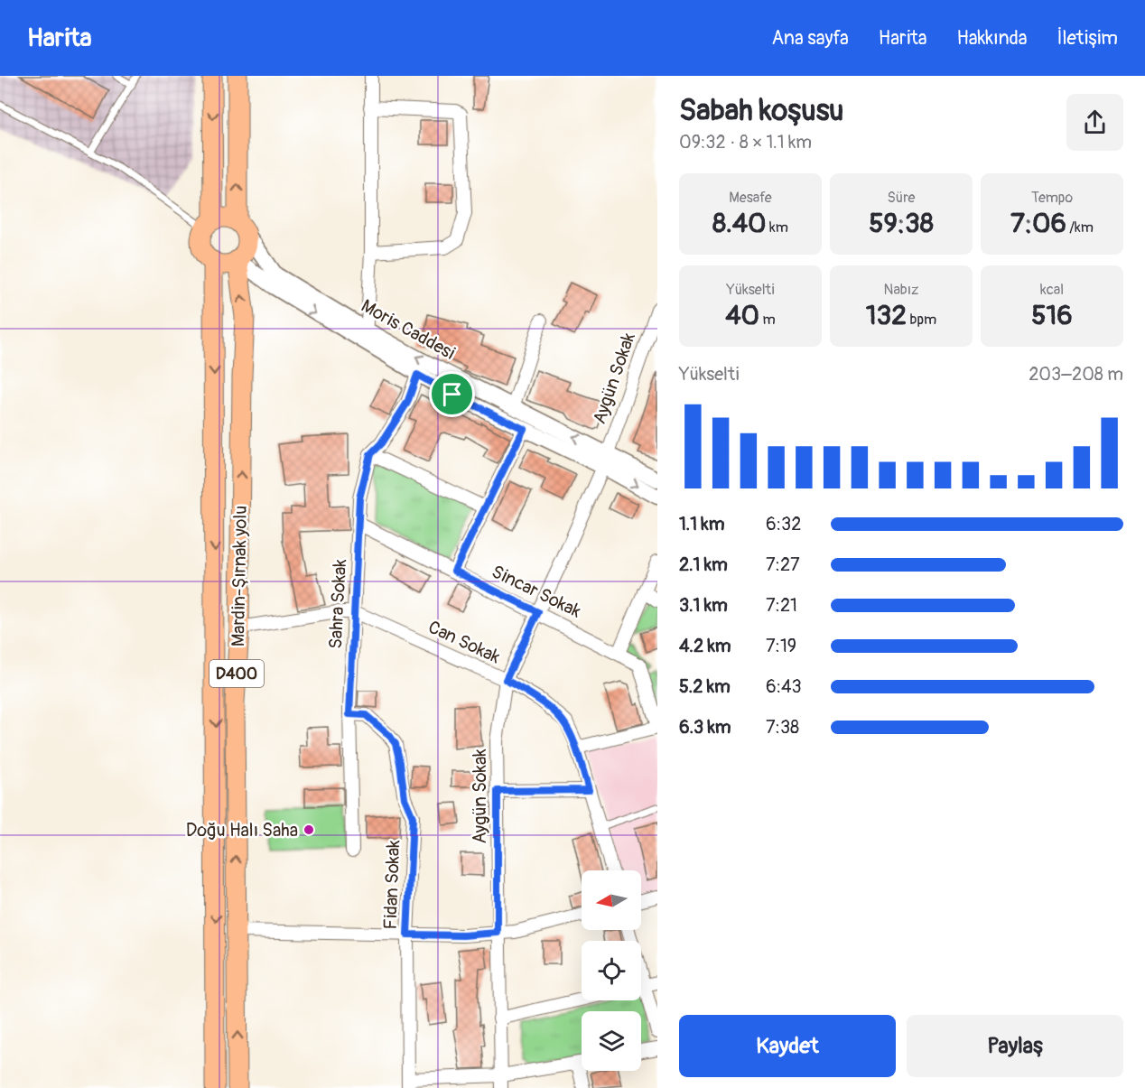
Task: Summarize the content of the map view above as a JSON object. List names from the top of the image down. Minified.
{"streets":{"highway":["Mardin-Şırnak yolu","D400"],"street":["Moris Caddesi","Aygün Sokak","Sincar Sokak","Sahra Sokak","Can Sokak","Fidan Sokak"]},"crossings":[["Moris Caddesi","Aygün Sokak"],["Moris Caddesi","Mardin-Şırnak yolu"],["Moris Caddesi","Sahra Sokak"],["Aygün Sokak","Sincar Sokak"],["Aygün Sokak","Can Sokak"],["Mardin-Şırnak yolu","Can Sokak"],["Sincar Sokak","Sahra Sokak"],["Sahra Sokak","Can Sokak"],["Sahra Sokak","Fidan Sokak"]],"places":["Doğu Halı Saha"],"north":"left","page":{"header":"Harita","nav":["Ana sayfa","Harita","Hakkında","İletişim"],"heading":["Sabah koşusu","09:32 · 8 × 1.1 km"],"stats":[["Mesafe","8.40 km"],["Süre","59:38"],["Tempo","7:06 /km"],["Yükselti","40 m"],["Nabız","132 bpm"],["kcal","516"]],"chart":["Yükselti","203–208 m"],"list":[{"name":"1.1 km","note":"6:32"},{"name":"2.1 km","note":"7:27"},{"name":"3.1 km","note":"7:21"},{"name":"4.2 km","note":"7:19"},{"name":"5.2 km","note":"6:43"},{"name":"6.3 km","note":"7:38"}],"buttons":["Kaydet","Paylaş"]}}
